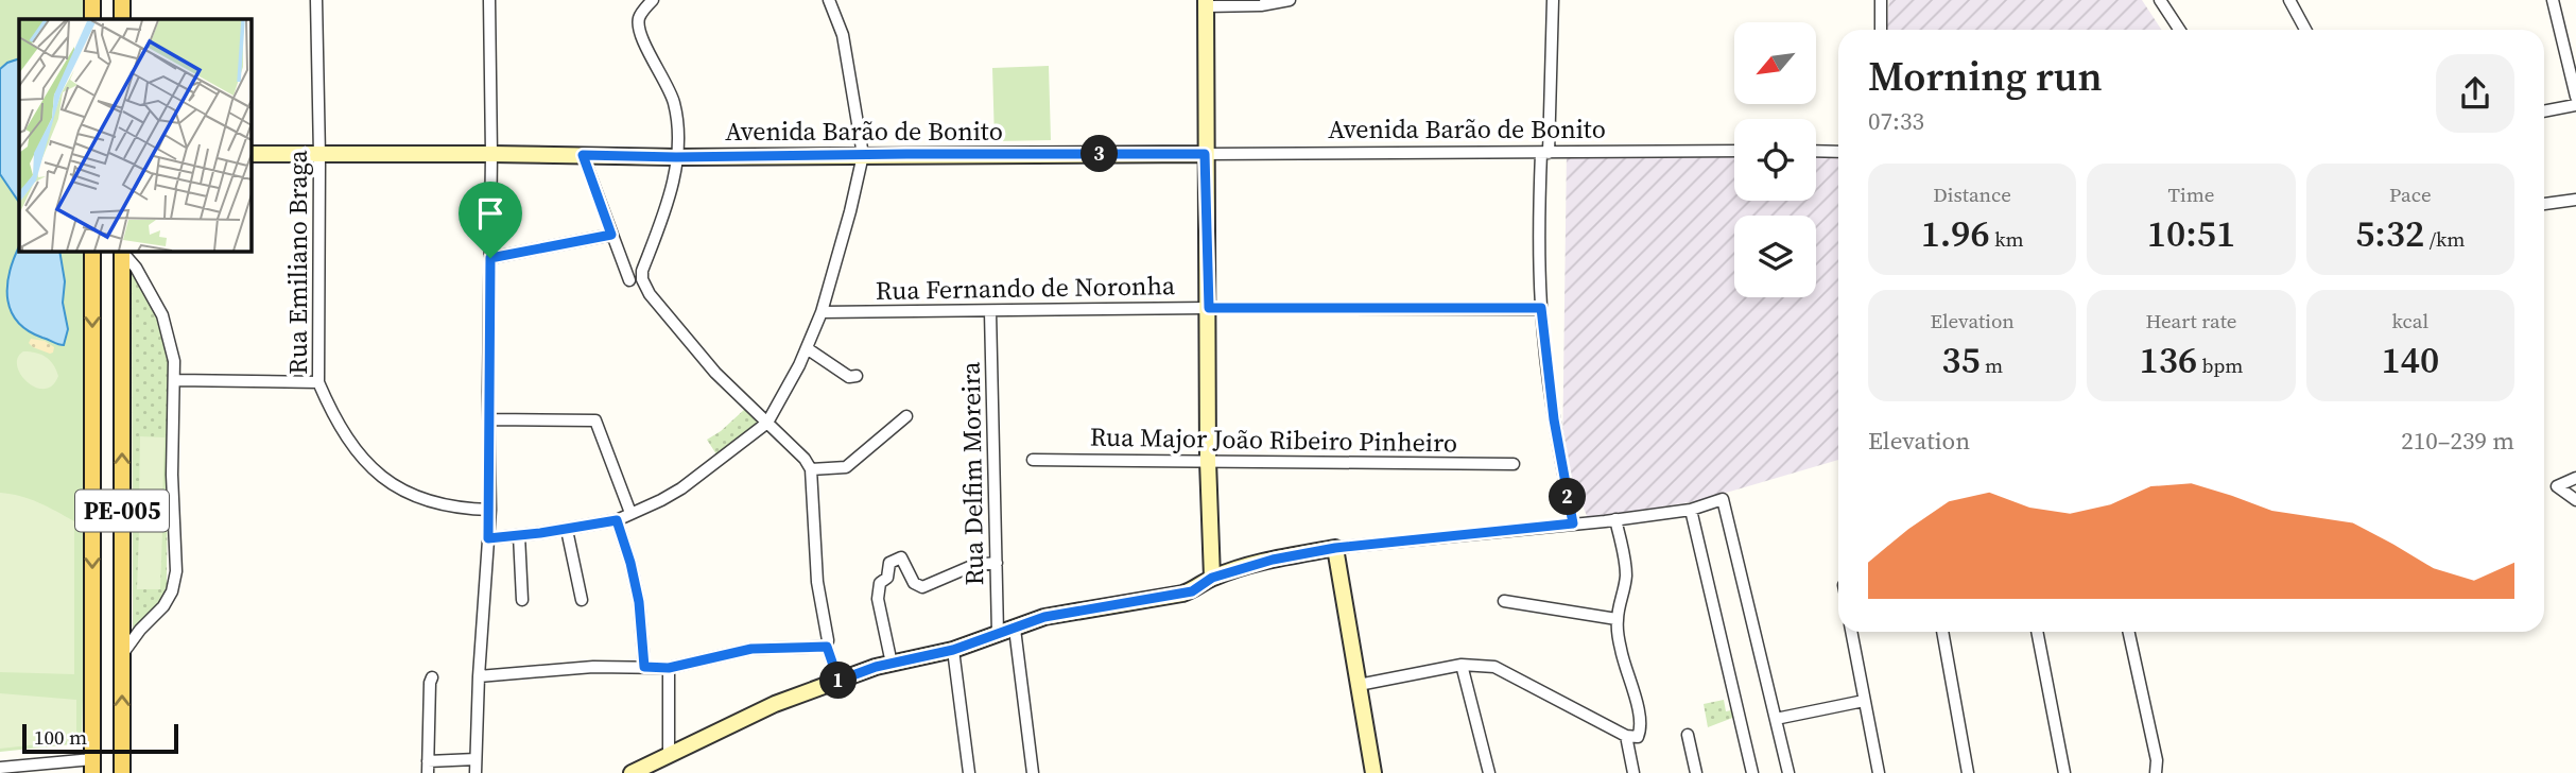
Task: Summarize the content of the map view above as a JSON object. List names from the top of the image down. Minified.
{"streets":{"main road":["PE-005"],"street":["Avenida Barão de Bonito","Rua Emiliano Braga","Rua Fernando de Noronha","Rua Major João Ribeiro Pinheiro","Rua Delfim Moreira"]},"crossings":[["Avenida Barão de Bonito","Rua Emiliano Braga"],["Rua Fernando de Noronha","Rua Delfim Moreira"]],"scale_bar":"100 m","north":"bottom left","page":{"heading":["Morning run","07:33"],"pins":["3","2","1"],"stats":[["Distance","1.96 km"],["Time","10:51"],["Pace","5:32 /km"],["Elevation","35 m"],["Heart rate","136 bpm"],["kcal","140"]],"chart":["Elevation","210–239 m"],"scale":"100 m"}}
